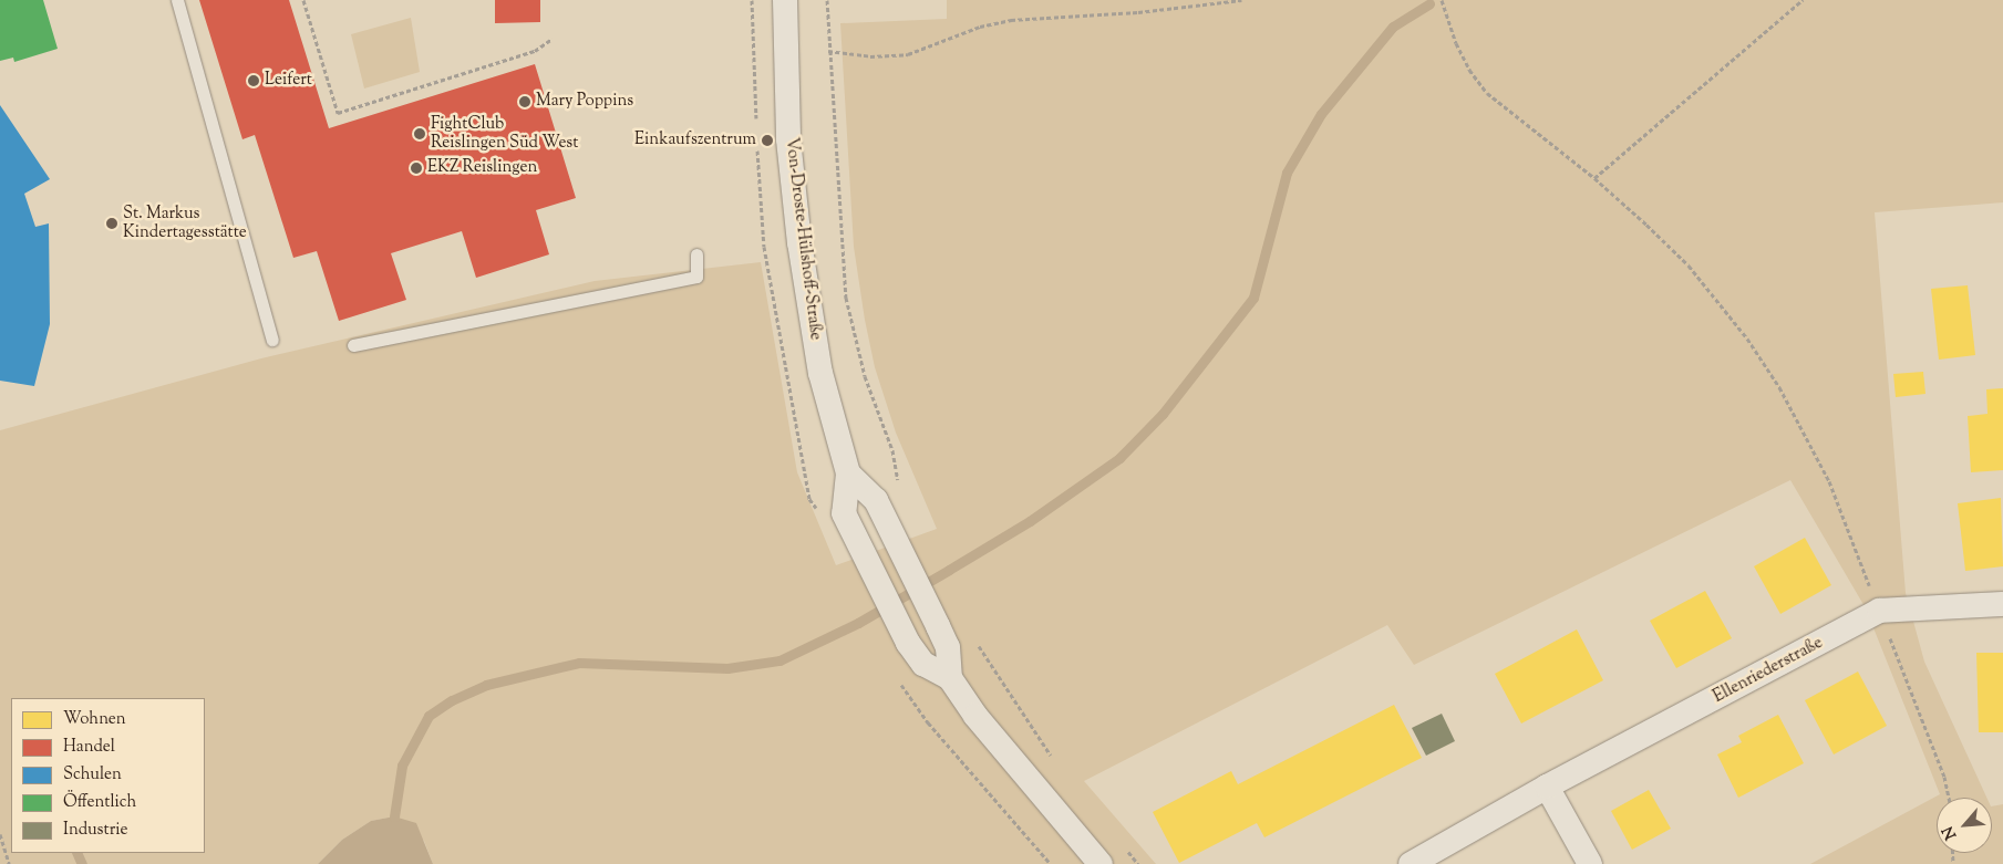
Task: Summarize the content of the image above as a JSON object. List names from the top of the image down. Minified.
{"streets":{"street":["Von-Droste-Hülshoff-Straße","Ellenriederstraße"]},"places":["Leifert","Mary Poppins","FightClub Reislingen Süd West","Einkaufszentrum","EKZ Reislingen","St. Markus Kindertagesstätte"],"legend":["Wohnen","Handel","Schulen","Öffentlich","Industrie"],"north":"bottom left"}
